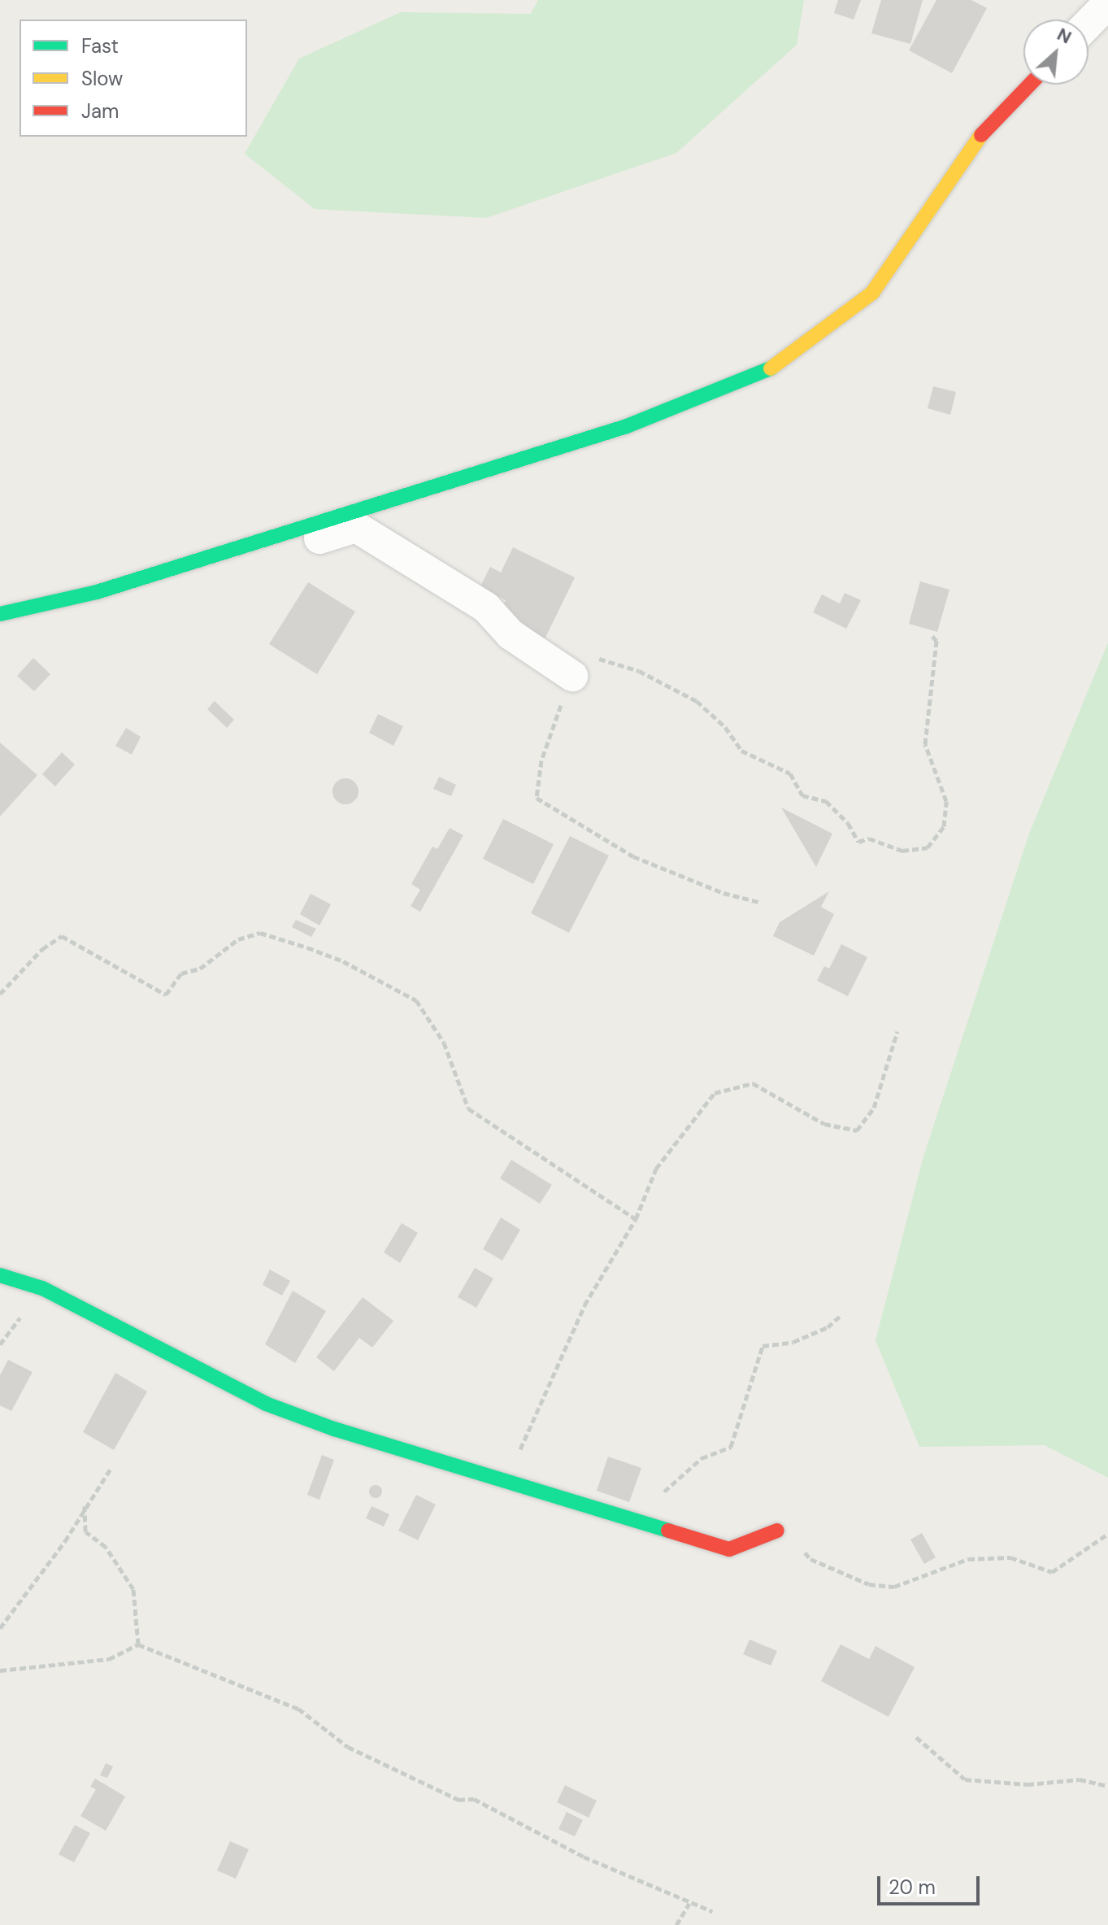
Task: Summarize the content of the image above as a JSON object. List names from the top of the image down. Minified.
{"legend":["Fast","Slow","Jam"],"scale_bar":"20 m","north":"top right"}
